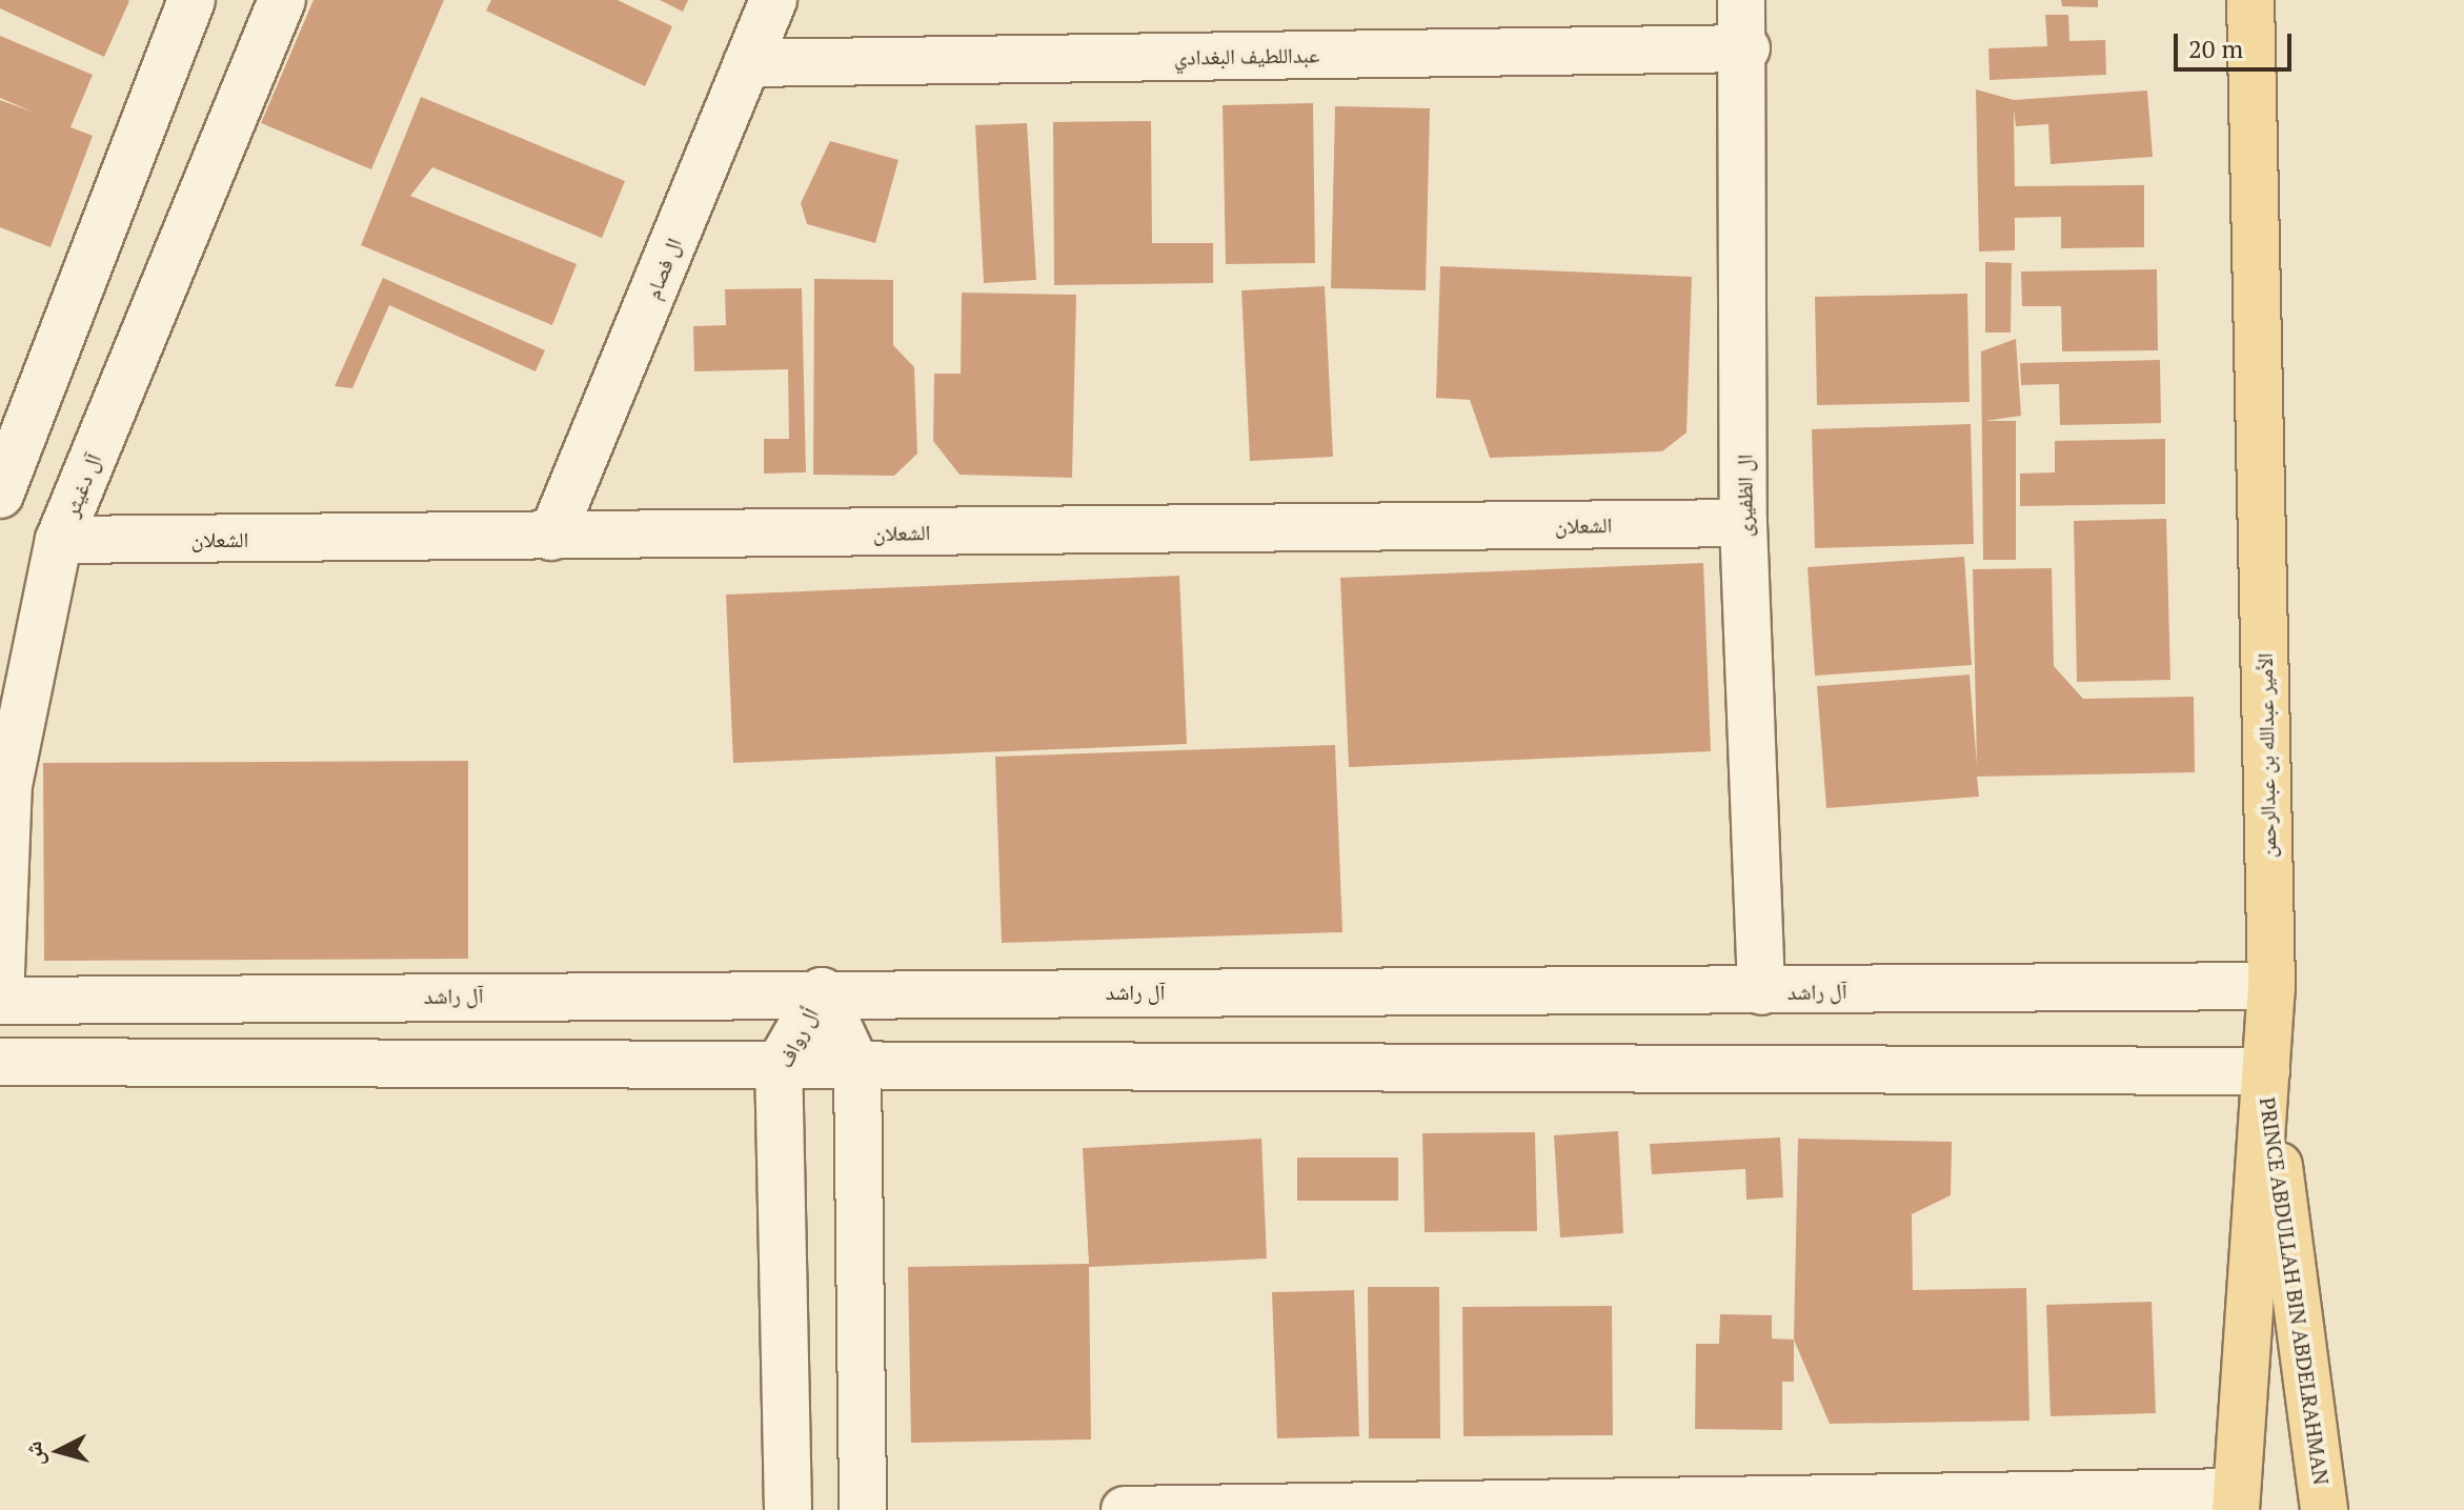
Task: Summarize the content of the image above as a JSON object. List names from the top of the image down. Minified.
{"streets":{"main road":["الأمير عبدالله بن عبدالرحمن","PRINCE ABDULLAH BIN ABDELRAHMAN"],"street":["عبداللطيف البغدادي","ال فصام","آل دغيثر","ال الظفيرى","الشعلان","آل راشد","أل رواف"]},"crossings":[["عبداللطيف البغدادي","ال فصام"],["عبداللطيف البغدادي","ال الظفيرى"],["ال فصام","الشعلان"],["آل دغيثر","الشعلان"],["آل دغيثر","آل راشد"],["ال الظفيرى","الشعلان"],["ال الظفيرى","آل راشد"],["الأمير عبدالله بن عبدالرحمن","آل راشد"],["الأمير عبدالله بن عبدالرحمن","PRINCE ABDULLAH BIN ABDELRAHMAN"],["آل راشد","أل رواف"]],"scale_bar":"20 m","north":"left"}
